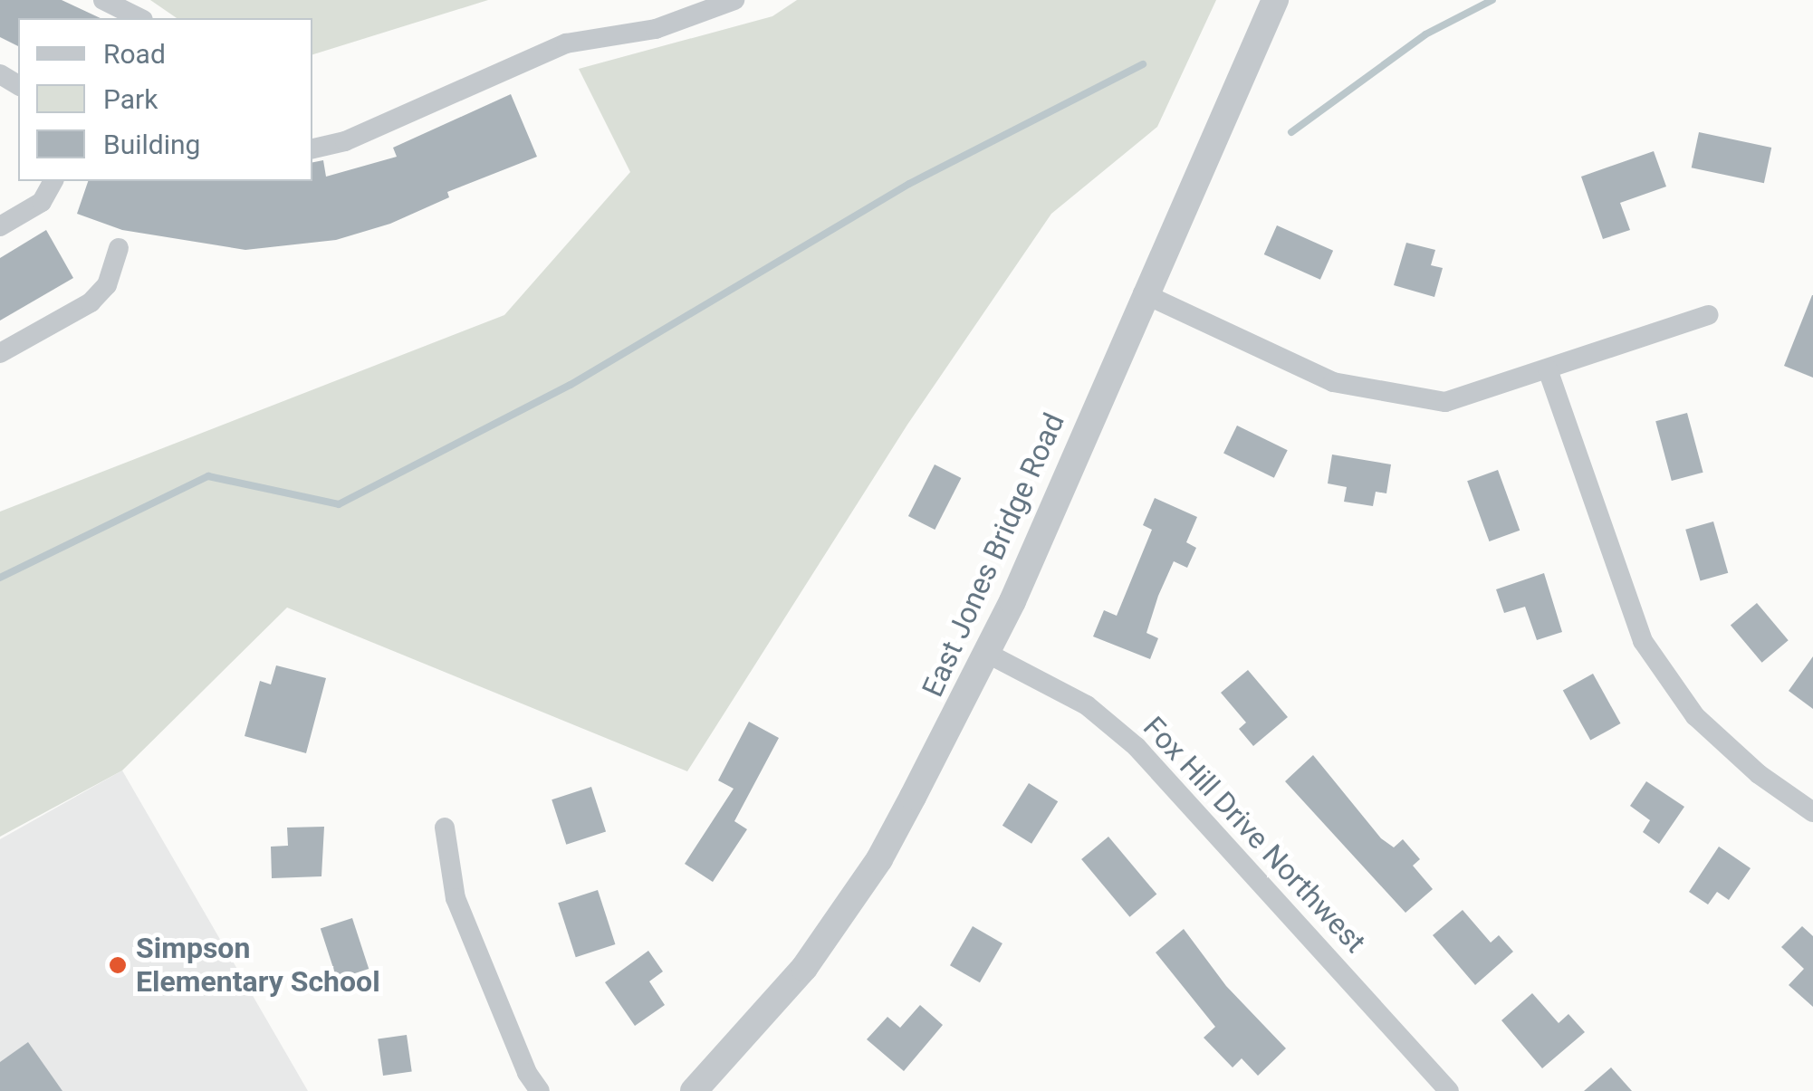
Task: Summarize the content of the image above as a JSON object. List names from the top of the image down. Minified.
{"streets":{"street":["East Jones Bridge Road","Fox Hill Drive Northwest"]},"crossings":[["East Jones Bridge Road","Fox Hill Drive Northwest"]],"places":["Simpson Elementary School"],"legend":["Road","Park","Building"]}
